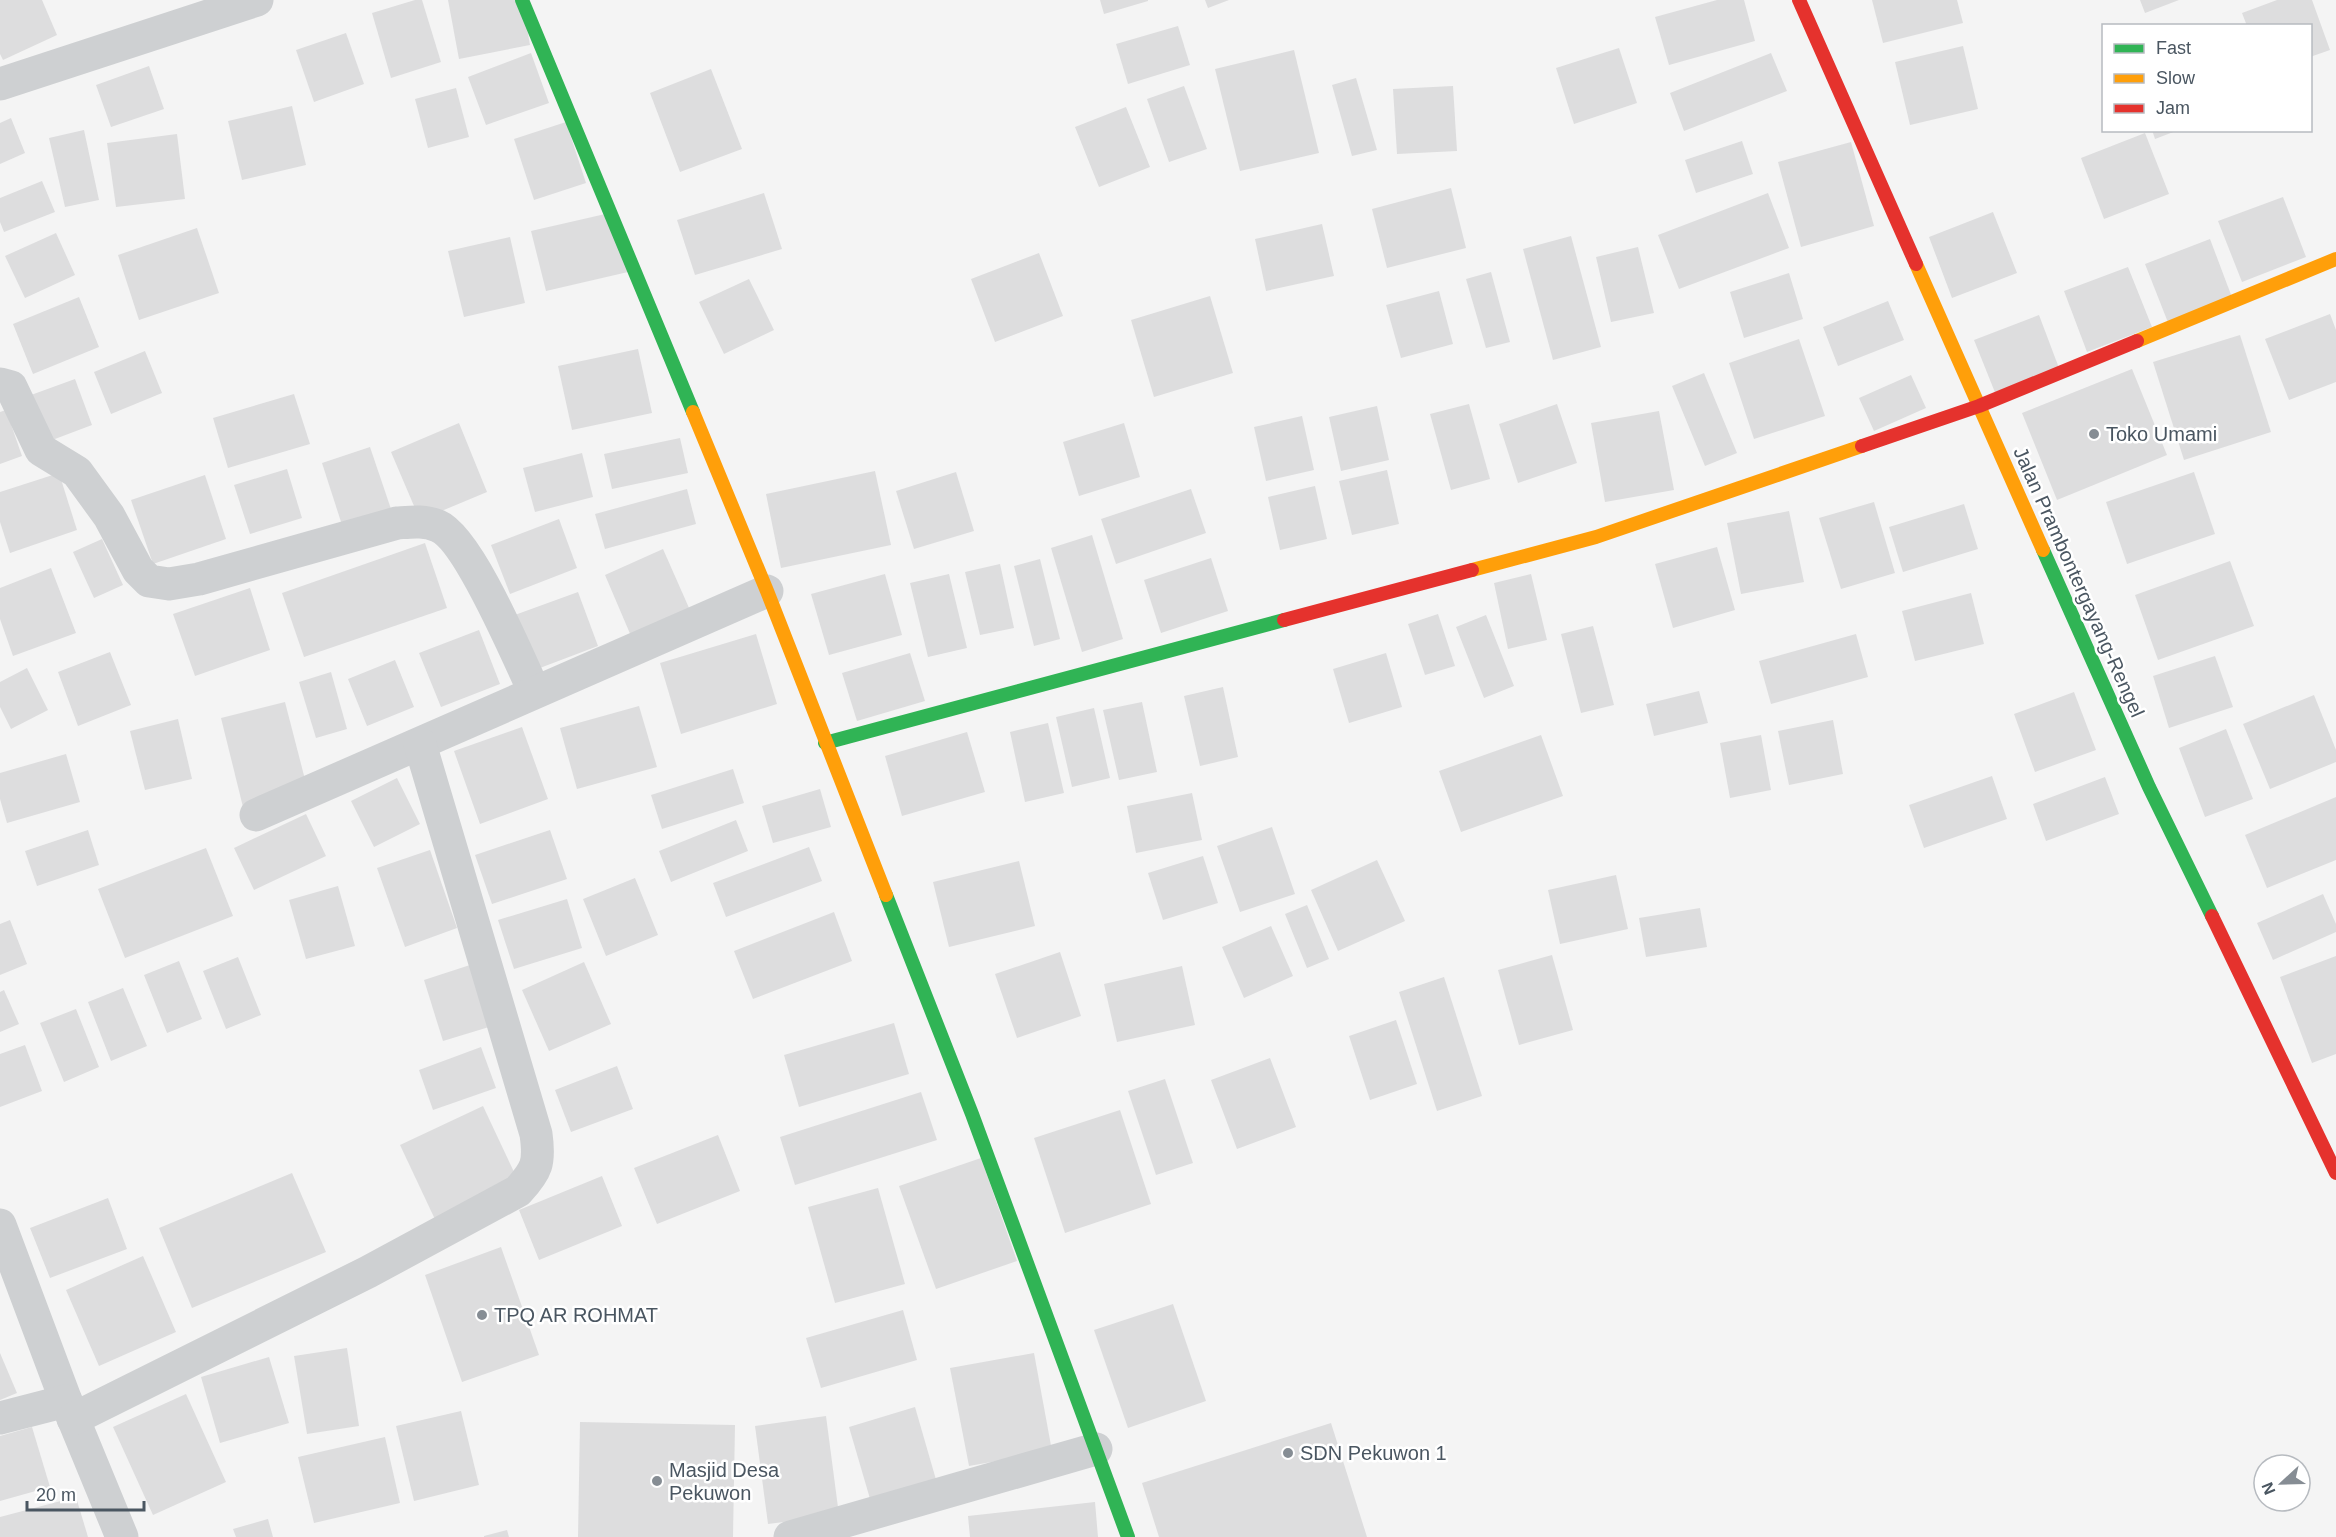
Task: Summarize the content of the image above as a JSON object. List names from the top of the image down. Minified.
{"streets":{"street":["Jalan Prambontergayang-Rengel"]},"places":["Toko Umami","TPQ AR ROHMAT","SDN Pekuwon 1","Masjid Desa Pekuwon"],"legend":["Fast","Slow","Jam"],"scale_bar":"20 m","north":"left"}
